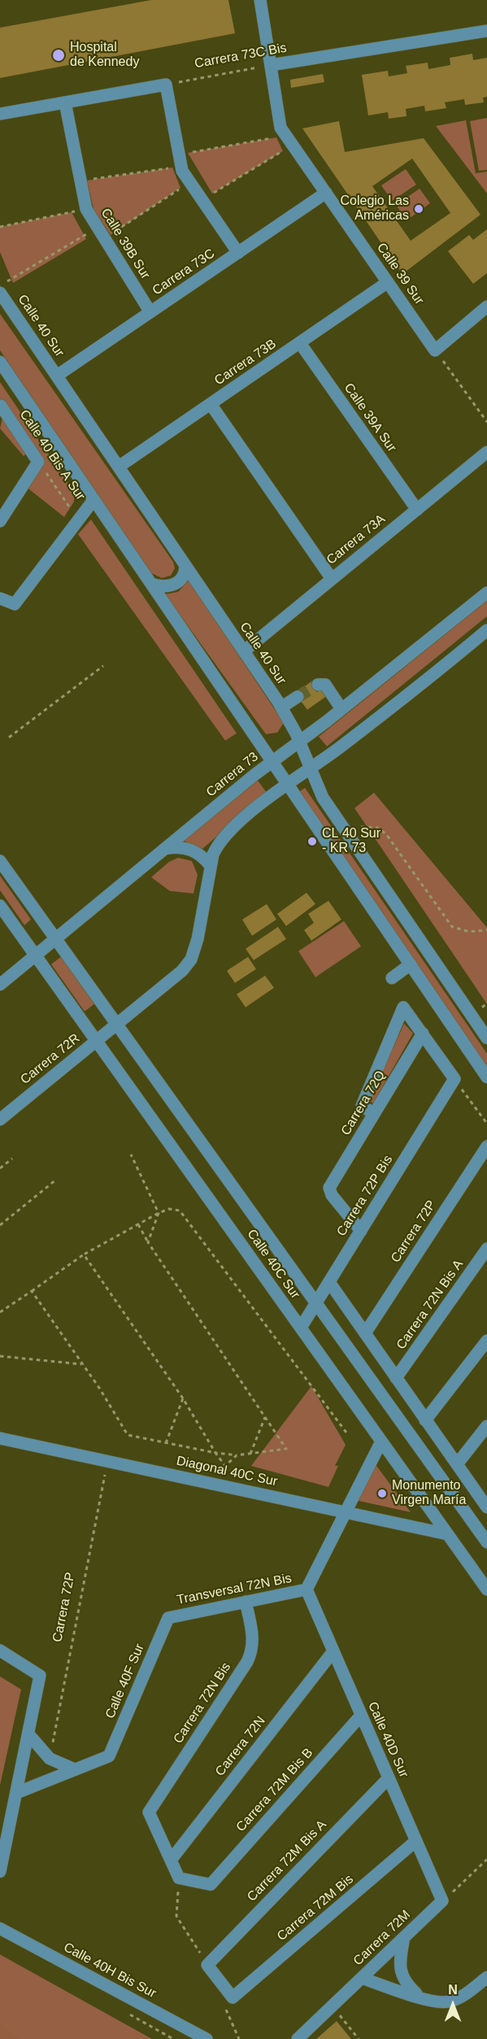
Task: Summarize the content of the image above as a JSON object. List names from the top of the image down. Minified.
{"streets":{"street":["Carrera 73C Bis","Calle 39B Sur","Carrera 73C","Calle 39 Sur","Calle 40 Sur","Carrera 73B","Calle 39A Sur","Calle 40 Bis A Sur","Carrera 73A","Carrera 73","Carrera 72R","Carrera 72Q","Carrera 72P Bis","Carrera 72P","Calle 40C Sur","Carrera 72N Bis A","Diagonal 40C Sur","Transversal 72N Bis","Calle 40F Sur","Carrera 72N Bis","Calle 40D Sur","Carrera 72N","Carrera 72M Bis B","Carrera 72M Bis A","Carrera 72M Bis","Carrera 72M","Calle 40H Bis Sur"]},"crossings":[["Carrera 73C Bis","Calle 39 Sur"],["Calle 39B Sur","Carrera 73C"],["Carrera 73C","Calle 39 Sur"],["Carrera 73C","Calle 40 Sur"],["Calle 39 Sur","Carrera 73B"],["Calle 40 Sur","Carrera 73B"],["Calle 40 Sur","Carrera 73A"],["Calle 40 Sur","Carrera 73"],["Carrera 73B","Calle 39A Sur"],["Calle 39A Sur","Carrera 73A"],["Carrera 73","Calle 40C Sur"],["Carrera 72R","Calle 40C Sur"],["Carrera 72Q","Carrera 72P Bis"],["Carrera 72P Bis","Calle 40C Sur"],["Carrera 72P","Diagonal 40C Sur"],["Calle 40C Sur","Diagonal 40C Sur"],["Transversal 72N Bis","Calle 40F Sur"],["Transversal 72N Bis","Carrera 72N Bis"],["Transversal 72N Bis","Calle 40D Sur"],["Carrera 72N Bis","Carrera 72N"],["Calle 40D Sur","Carrera 72N"],["Calle 40D Sur","Carrera 72M Bis B"],["Calle 40D Sur","Carrera 72M Bis A"],["Calle 40D Sur","Carrera 72M Bis"],["Calle 40D Sur","Carrera 72M"]],"places":["Hospital de Kennedy","Colegio Las Américas","CL 40 Sur - KR 73","Monumento Virgen María"],"north":"top"}
